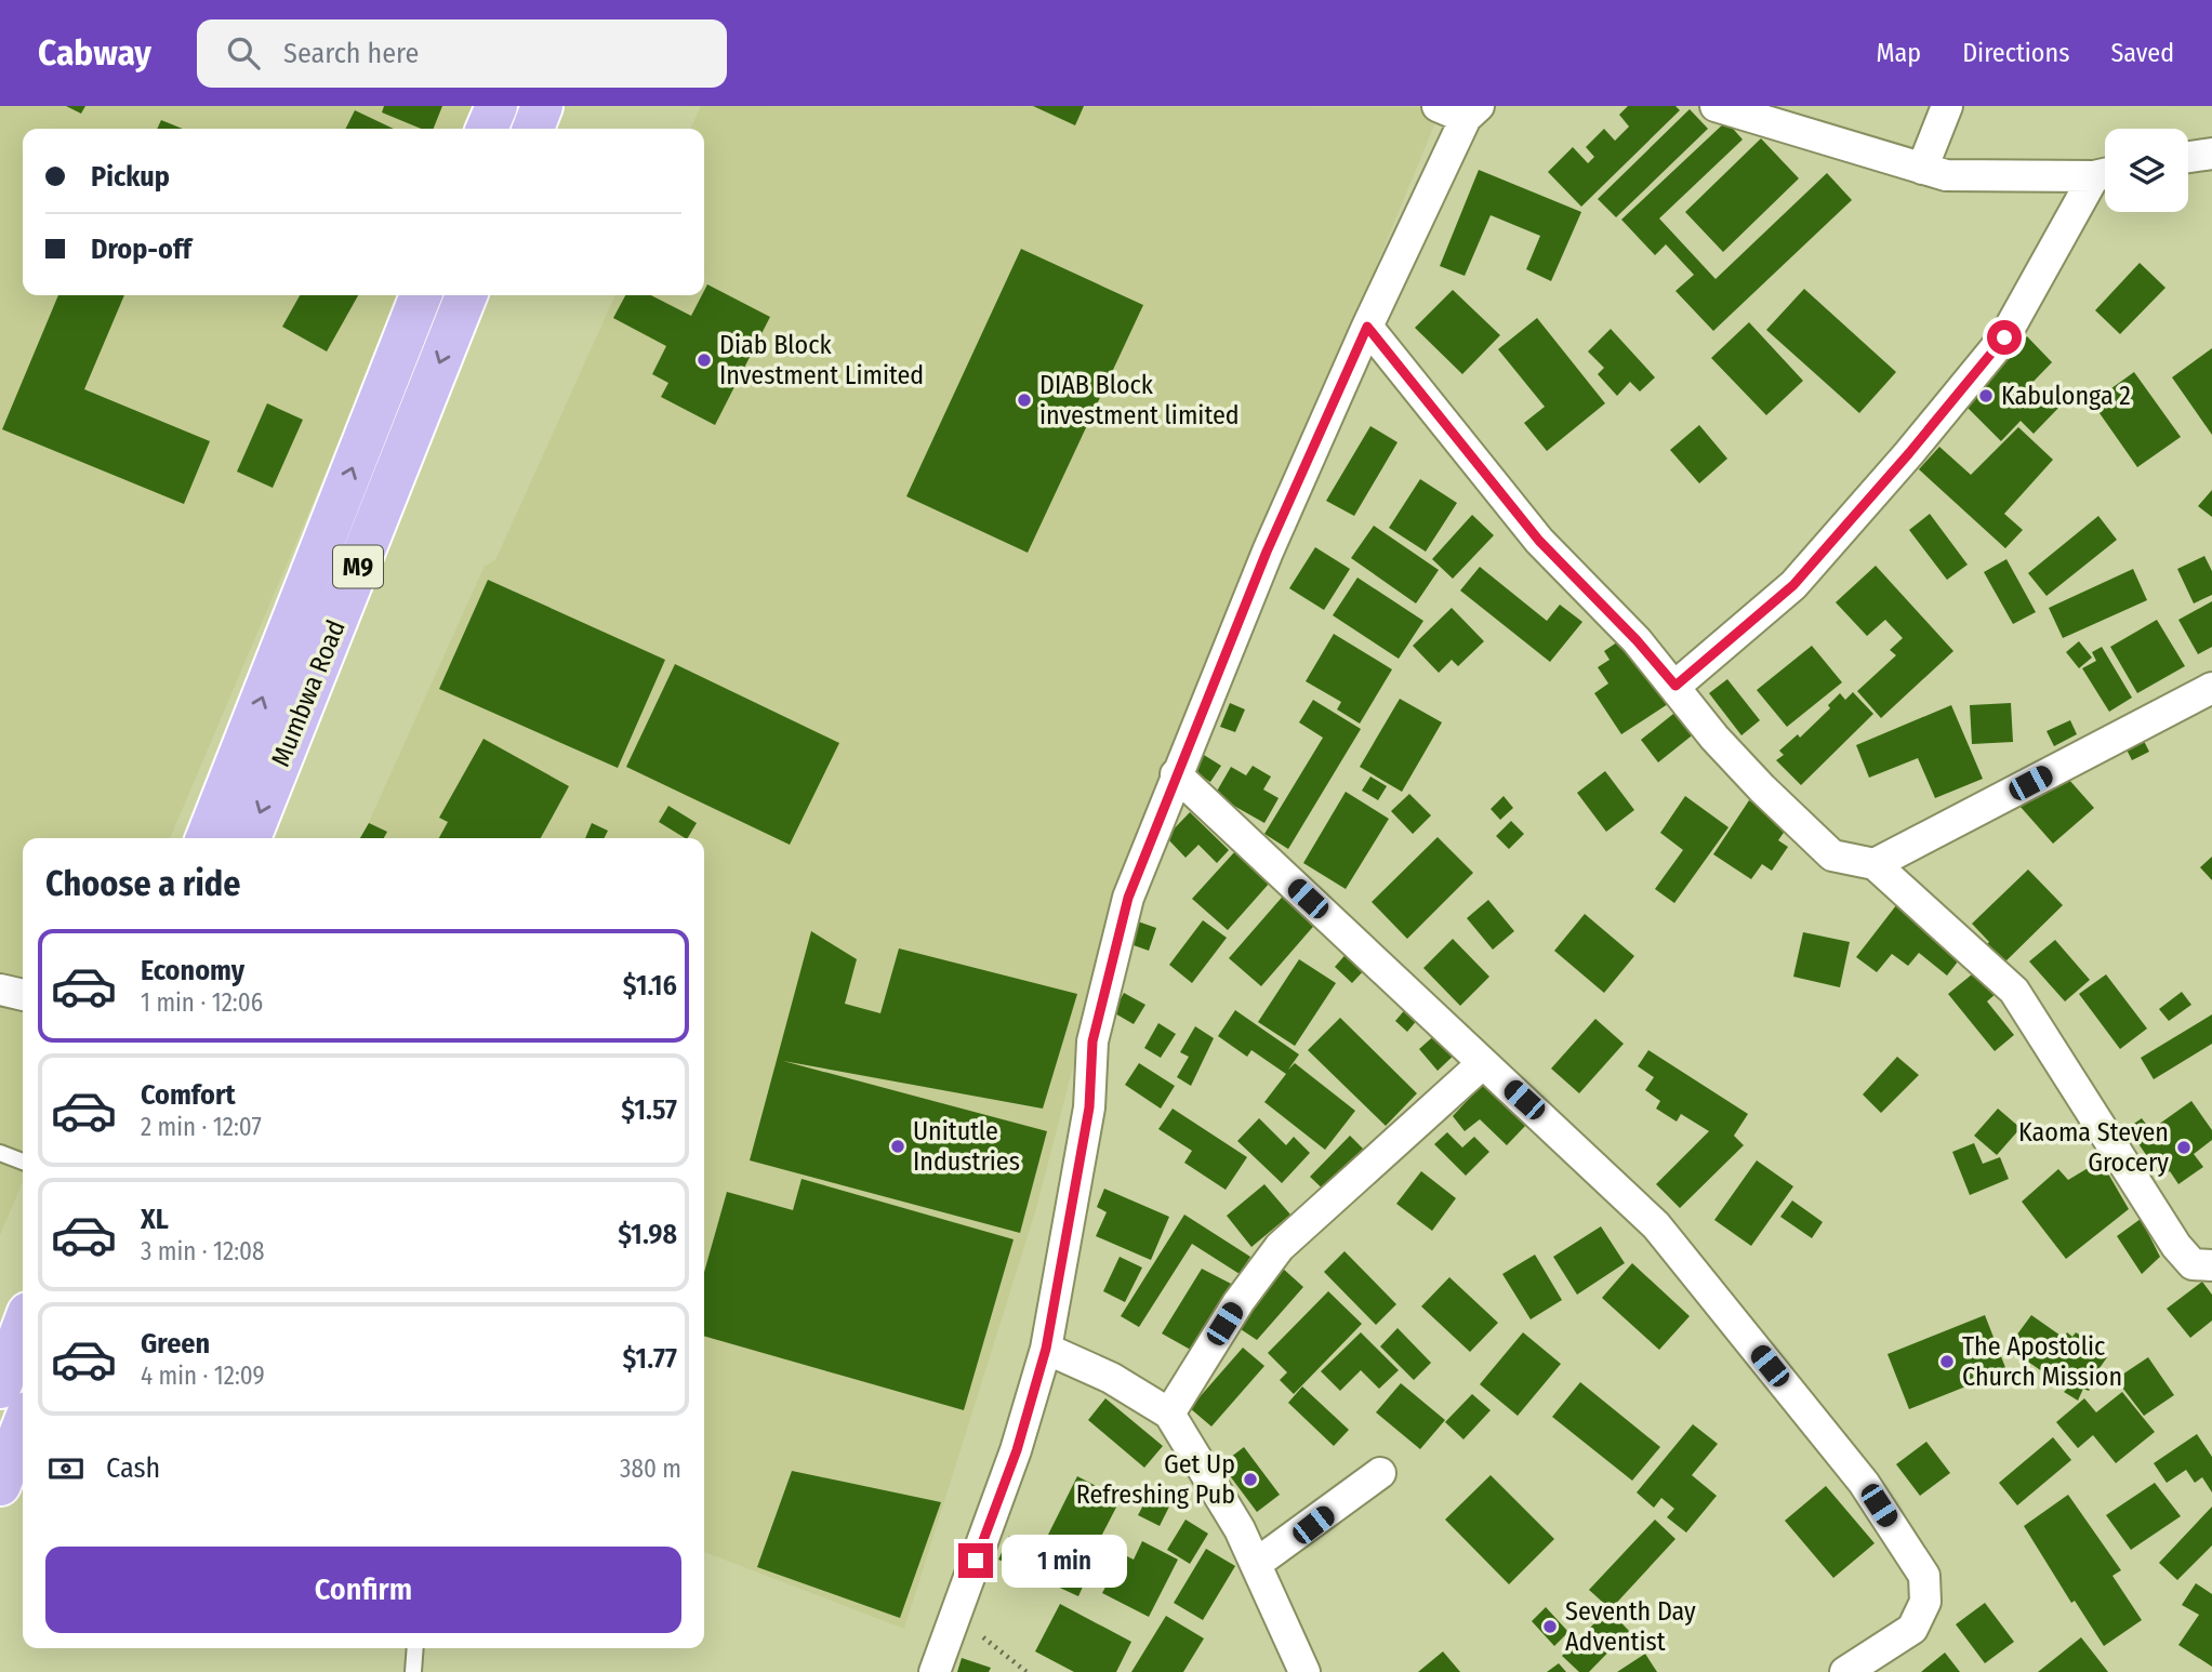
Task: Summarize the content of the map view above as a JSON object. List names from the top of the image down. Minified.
{"streets":{"main road":["M9","Mumbwa Road"]},"places":["Diab Block Investment Limited","Kabulonga 2","DIAB Block investment limited","Unitutle Industries","Kaoma Steven Grocery","The Apostolic Church Mission","Get Up Refreshing Pub","Seventh Day Adventist"],"page":{"header":"Cabway","search":"Search here","nav":["Map","Directions","Saved"],"banner":["Pickup","Drop-off"],"heading":"Choose a ride","list":[{"name":"Economy","note":"1 min · 12:06","value":"$1.16"},{"name":"Comfort","note":"2 min · 12:07","value":"$1.57"},{"name":"XL","note":"3 min · 12:08","value":"$1.98"},{"name":"Green","note":"4 min · 12:09","value":"$1.77"}],"pay":["Cash","380 m"],"buttons":"Confirm","bubble":"1 min"}}
